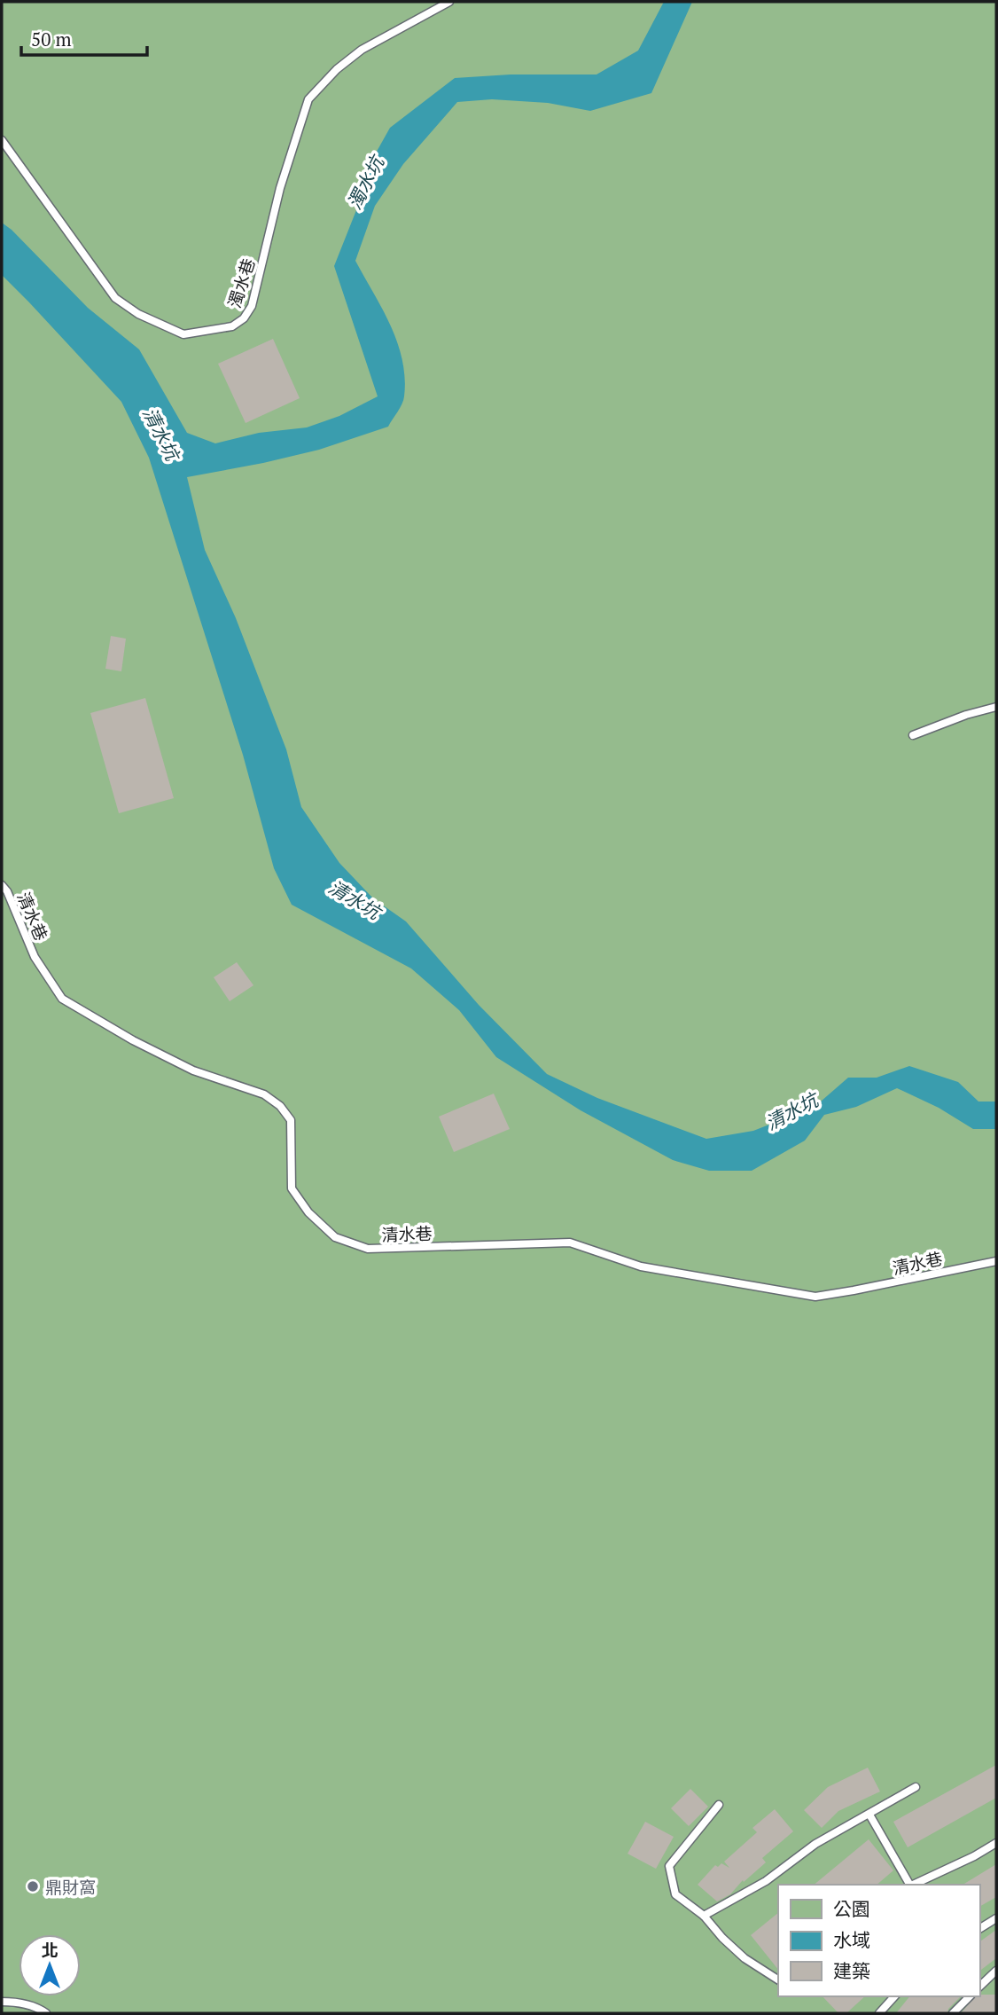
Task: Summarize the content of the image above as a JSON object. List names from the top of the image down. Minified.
{"streets":{"lane":["濁水巷","清水巷"]},"water":["濁水坑","清水坑"],"places":["鼎財窩"],"legend":["公園","水域","建築"],"scale_bar":"50 m","north":"top"}
